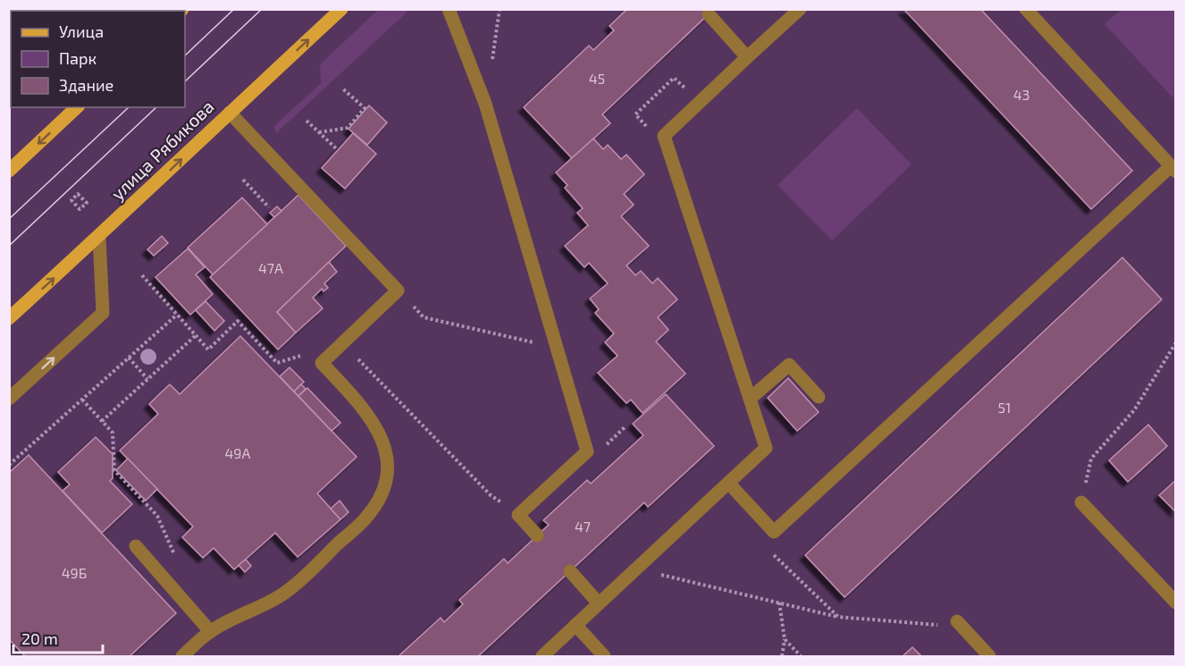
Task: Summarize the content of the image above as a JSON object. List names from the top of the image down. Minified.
{"streets":{"main road":["улица Рябикова"]},"one_way":["улица Рябикова"],"house_numbers":["45","43","47А","51","49А","47","49Б"],"legend":["Улица","Парк","Здание"],"scale_bar":"20 m"}
